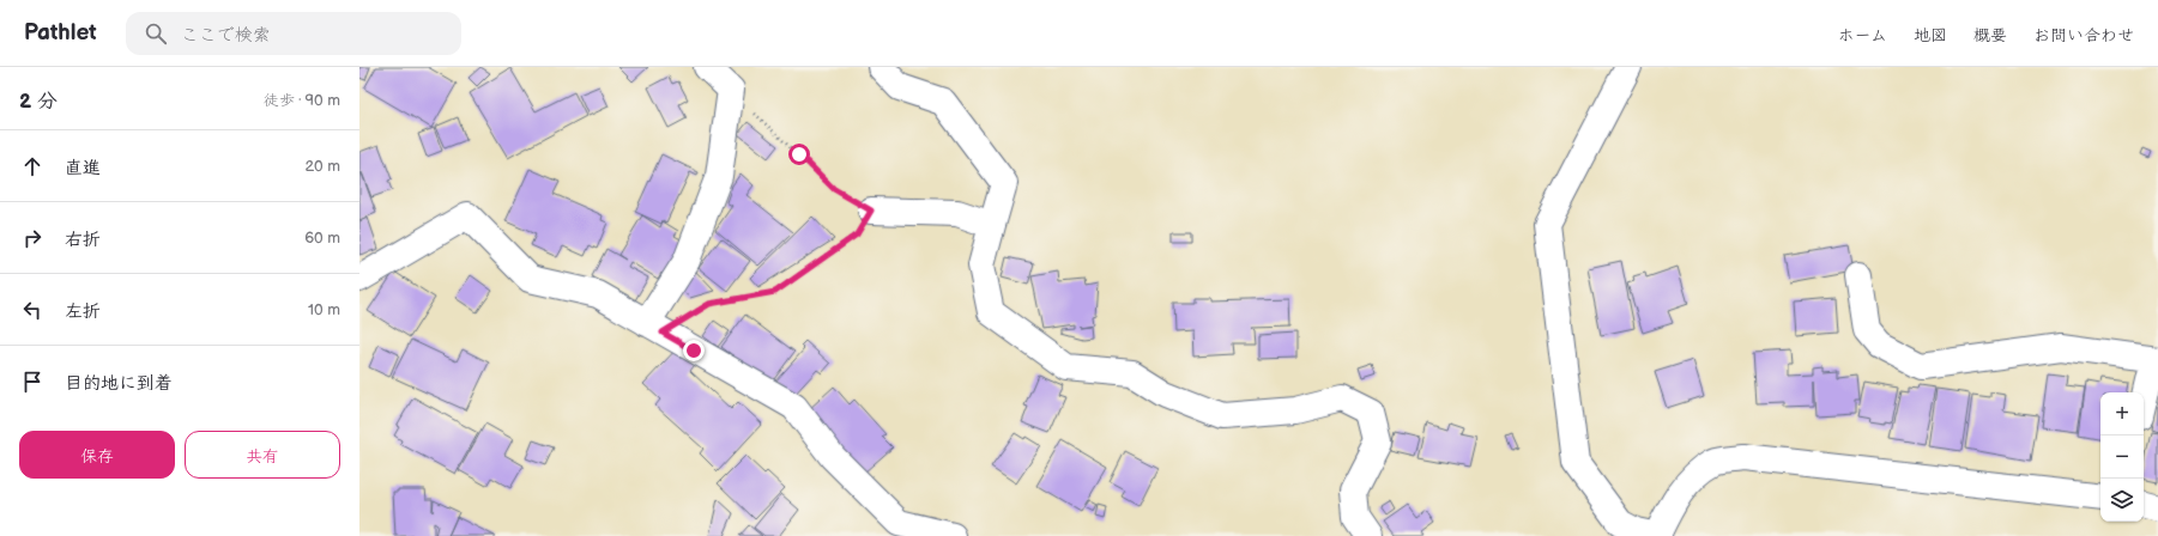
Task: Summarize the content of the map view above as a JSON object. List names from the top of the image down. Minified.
{"page":{"header":"Pathlet","search":"ここで検索","nav":["ホーム","地図","概要","お問い合わせ"],"heading":["2 分","徒歩 · 90 m"],"list":[["直進","20 m"],["右折","60 m"],["左折","10 m"],"目的地に到着"],"map_buttons":["+","−"],"buttons":["保存","共有"]}}
